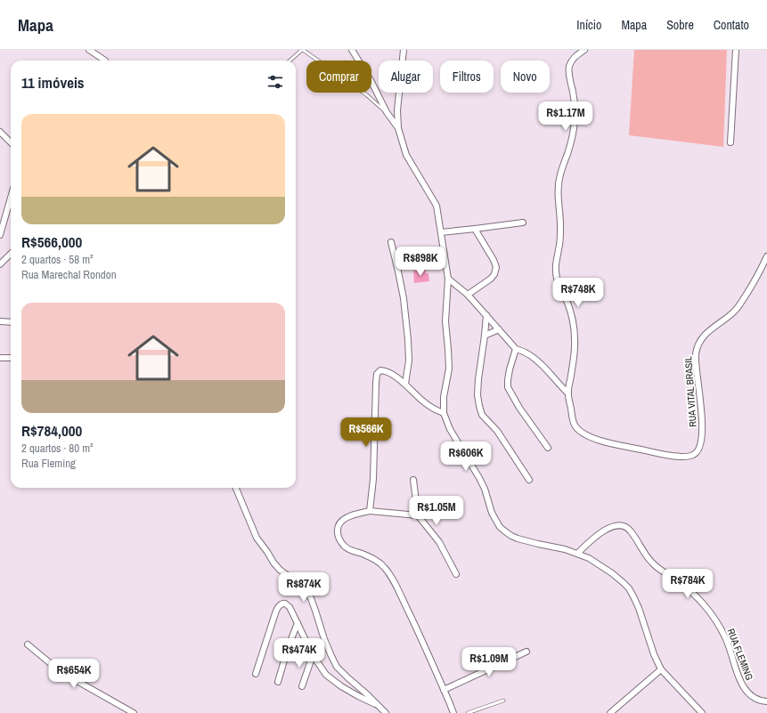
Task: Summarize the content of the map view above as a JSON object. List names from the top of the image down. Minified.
{"streets":{"street":["RUA VITAL BRASIL","RUA FLEMING"]},"page":{"header":"Mapa","nav":["Início","Mapa","Sobre","Contato"],"chip":["Comprar","Alugar","Filtros","Novo"],"heading":"11 imóveis","price":["R$1.17M","R$898K","R$748K","R$566K","R$606K","R$1.05M","R$784K","R$874K","R$474K","R$1.09M","R$654K"],"list":[{"name":"R$566,000","note":"2 quartos · 58 m² · Rua Marechal Rondon"},{"name":"R$784,000","note":"2 quartos · 80 m² · Rua Fleming"}]}}
